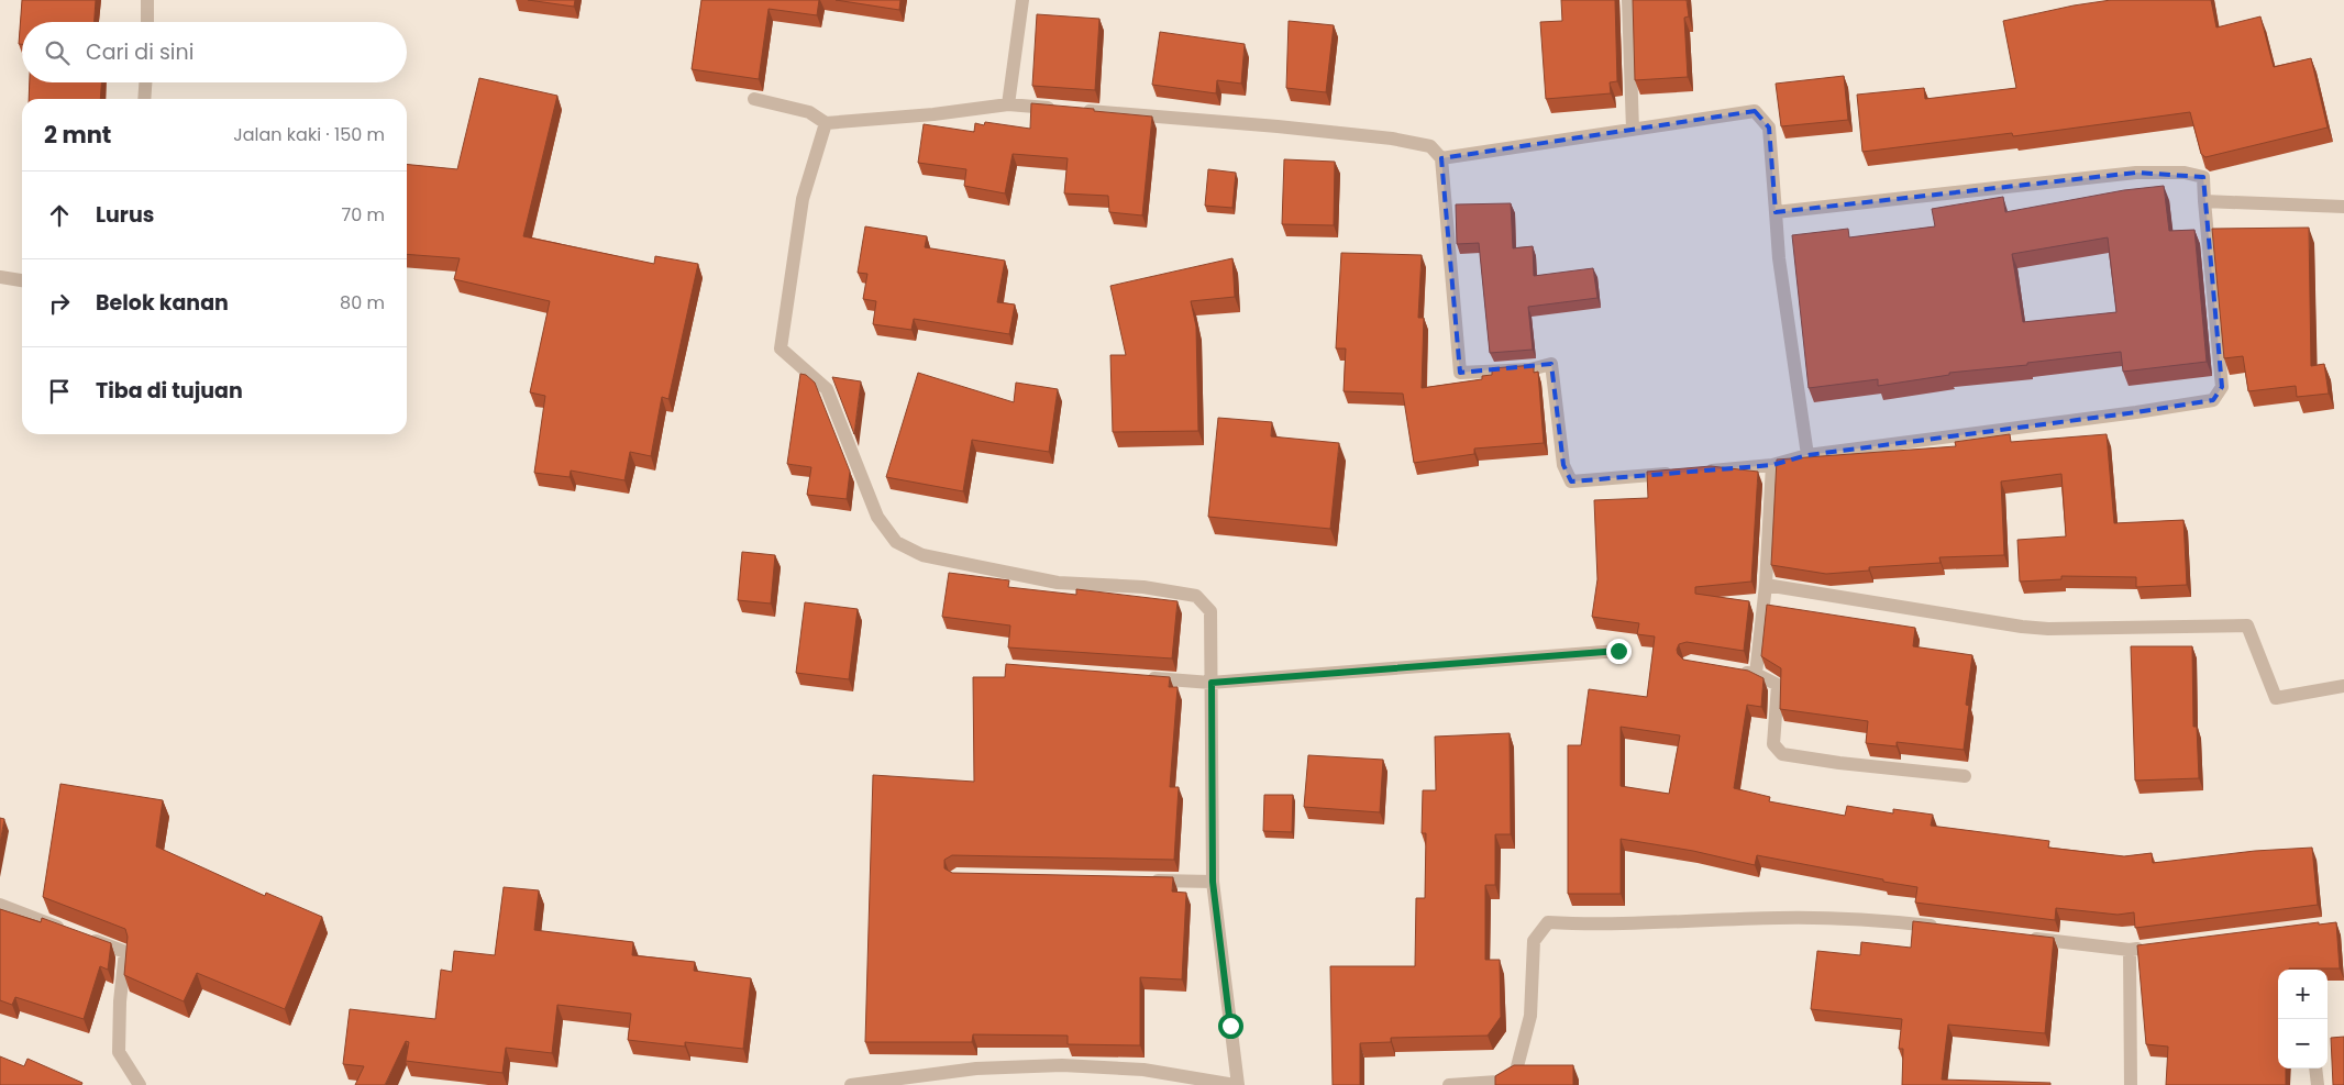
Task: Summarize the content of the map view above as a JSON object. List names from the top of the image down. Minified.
{"page":{"search":"Cari di sini","heading":["2 mnt","Jalan kaki · 150 m"],"list":[["Lurus","70 m"],["Belok kanan","80 m"],"Tiba di tujuan"],"map_buttons":["+","−"]}}
